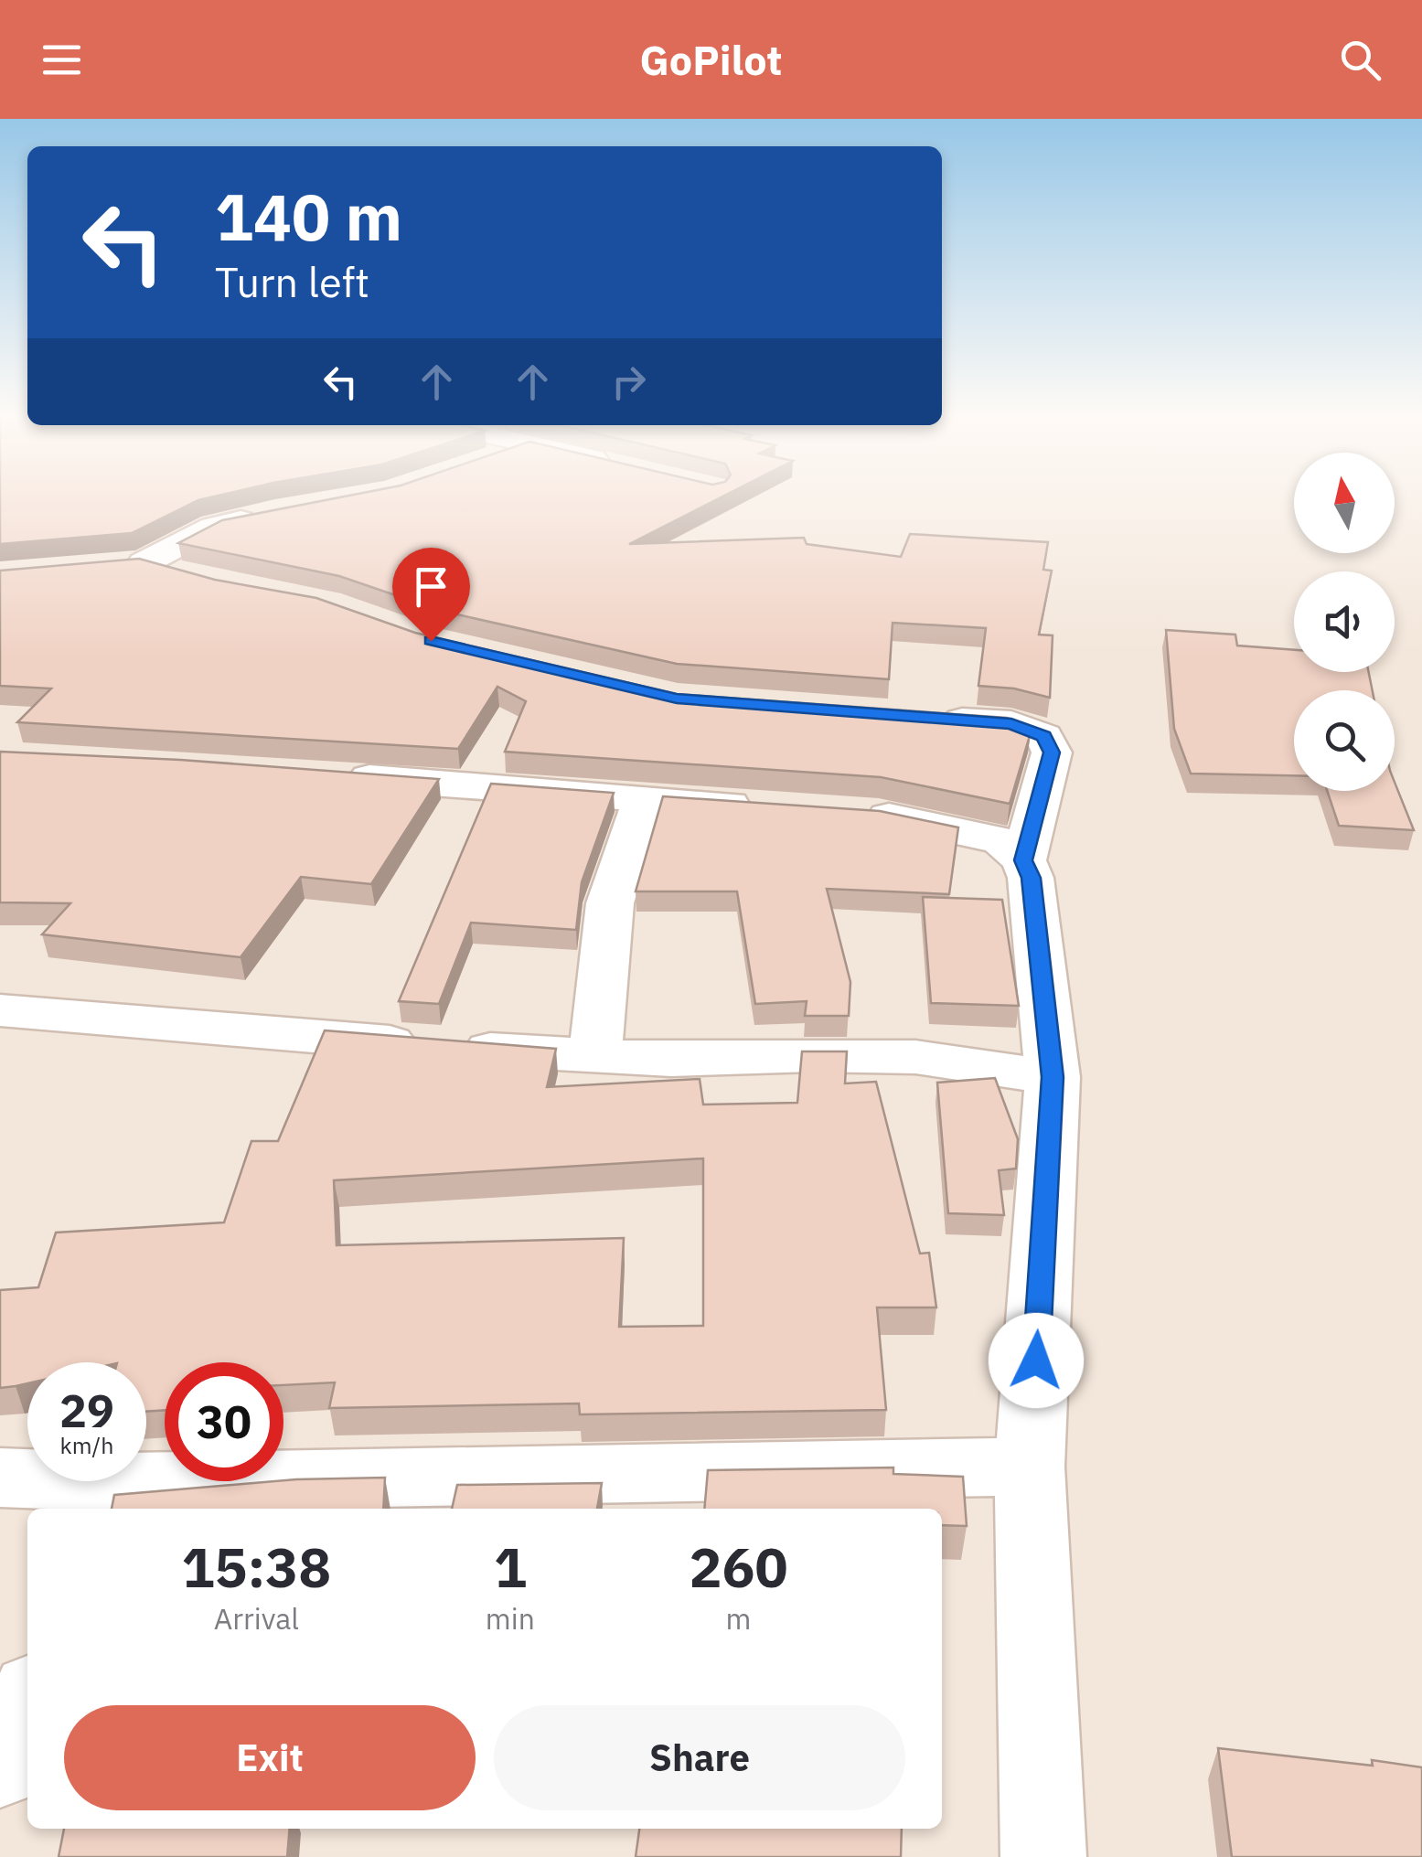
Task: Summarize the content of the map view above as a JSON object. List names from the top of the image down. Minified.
{"north":"top","page":{"header":"GoPilot","turn":["140 m","Turn left"],"speed":"29 km/h","limit":"30","eta":["15:38","Arrival","1","min","260","m"],"buttons":["Exit","Share"]}}
